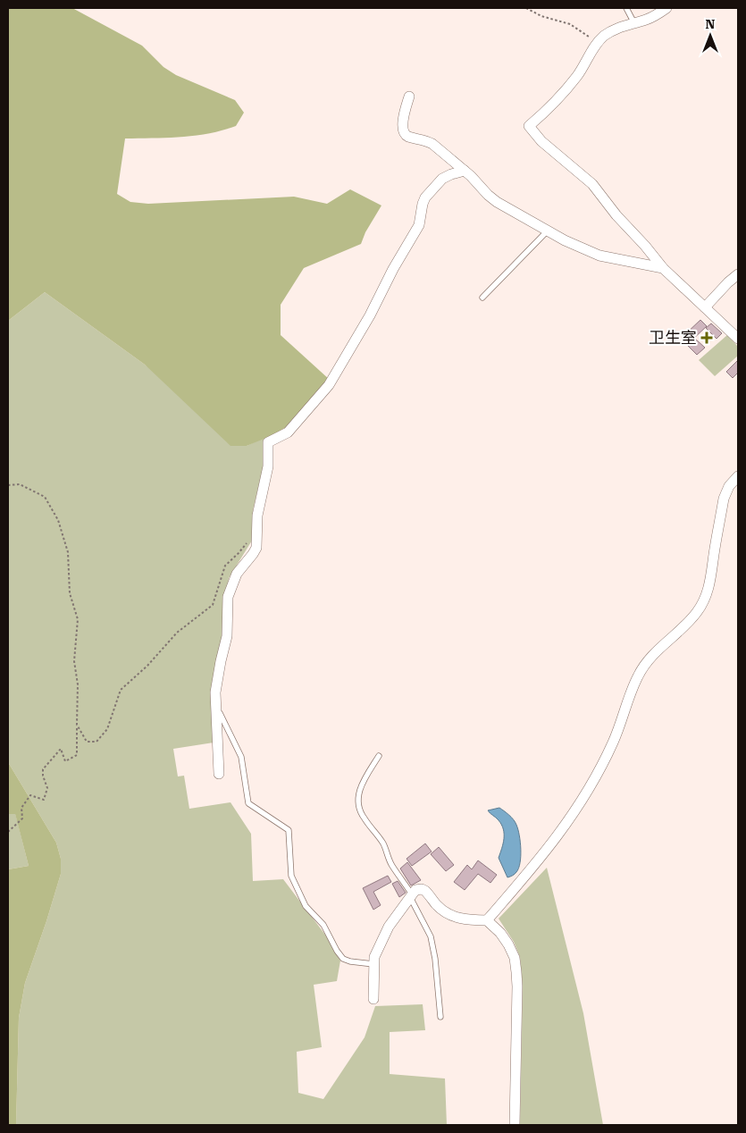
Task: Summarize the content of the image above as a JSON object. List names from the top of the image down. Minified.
{"places":{"health":["卫生室"]},"north":"top"}
